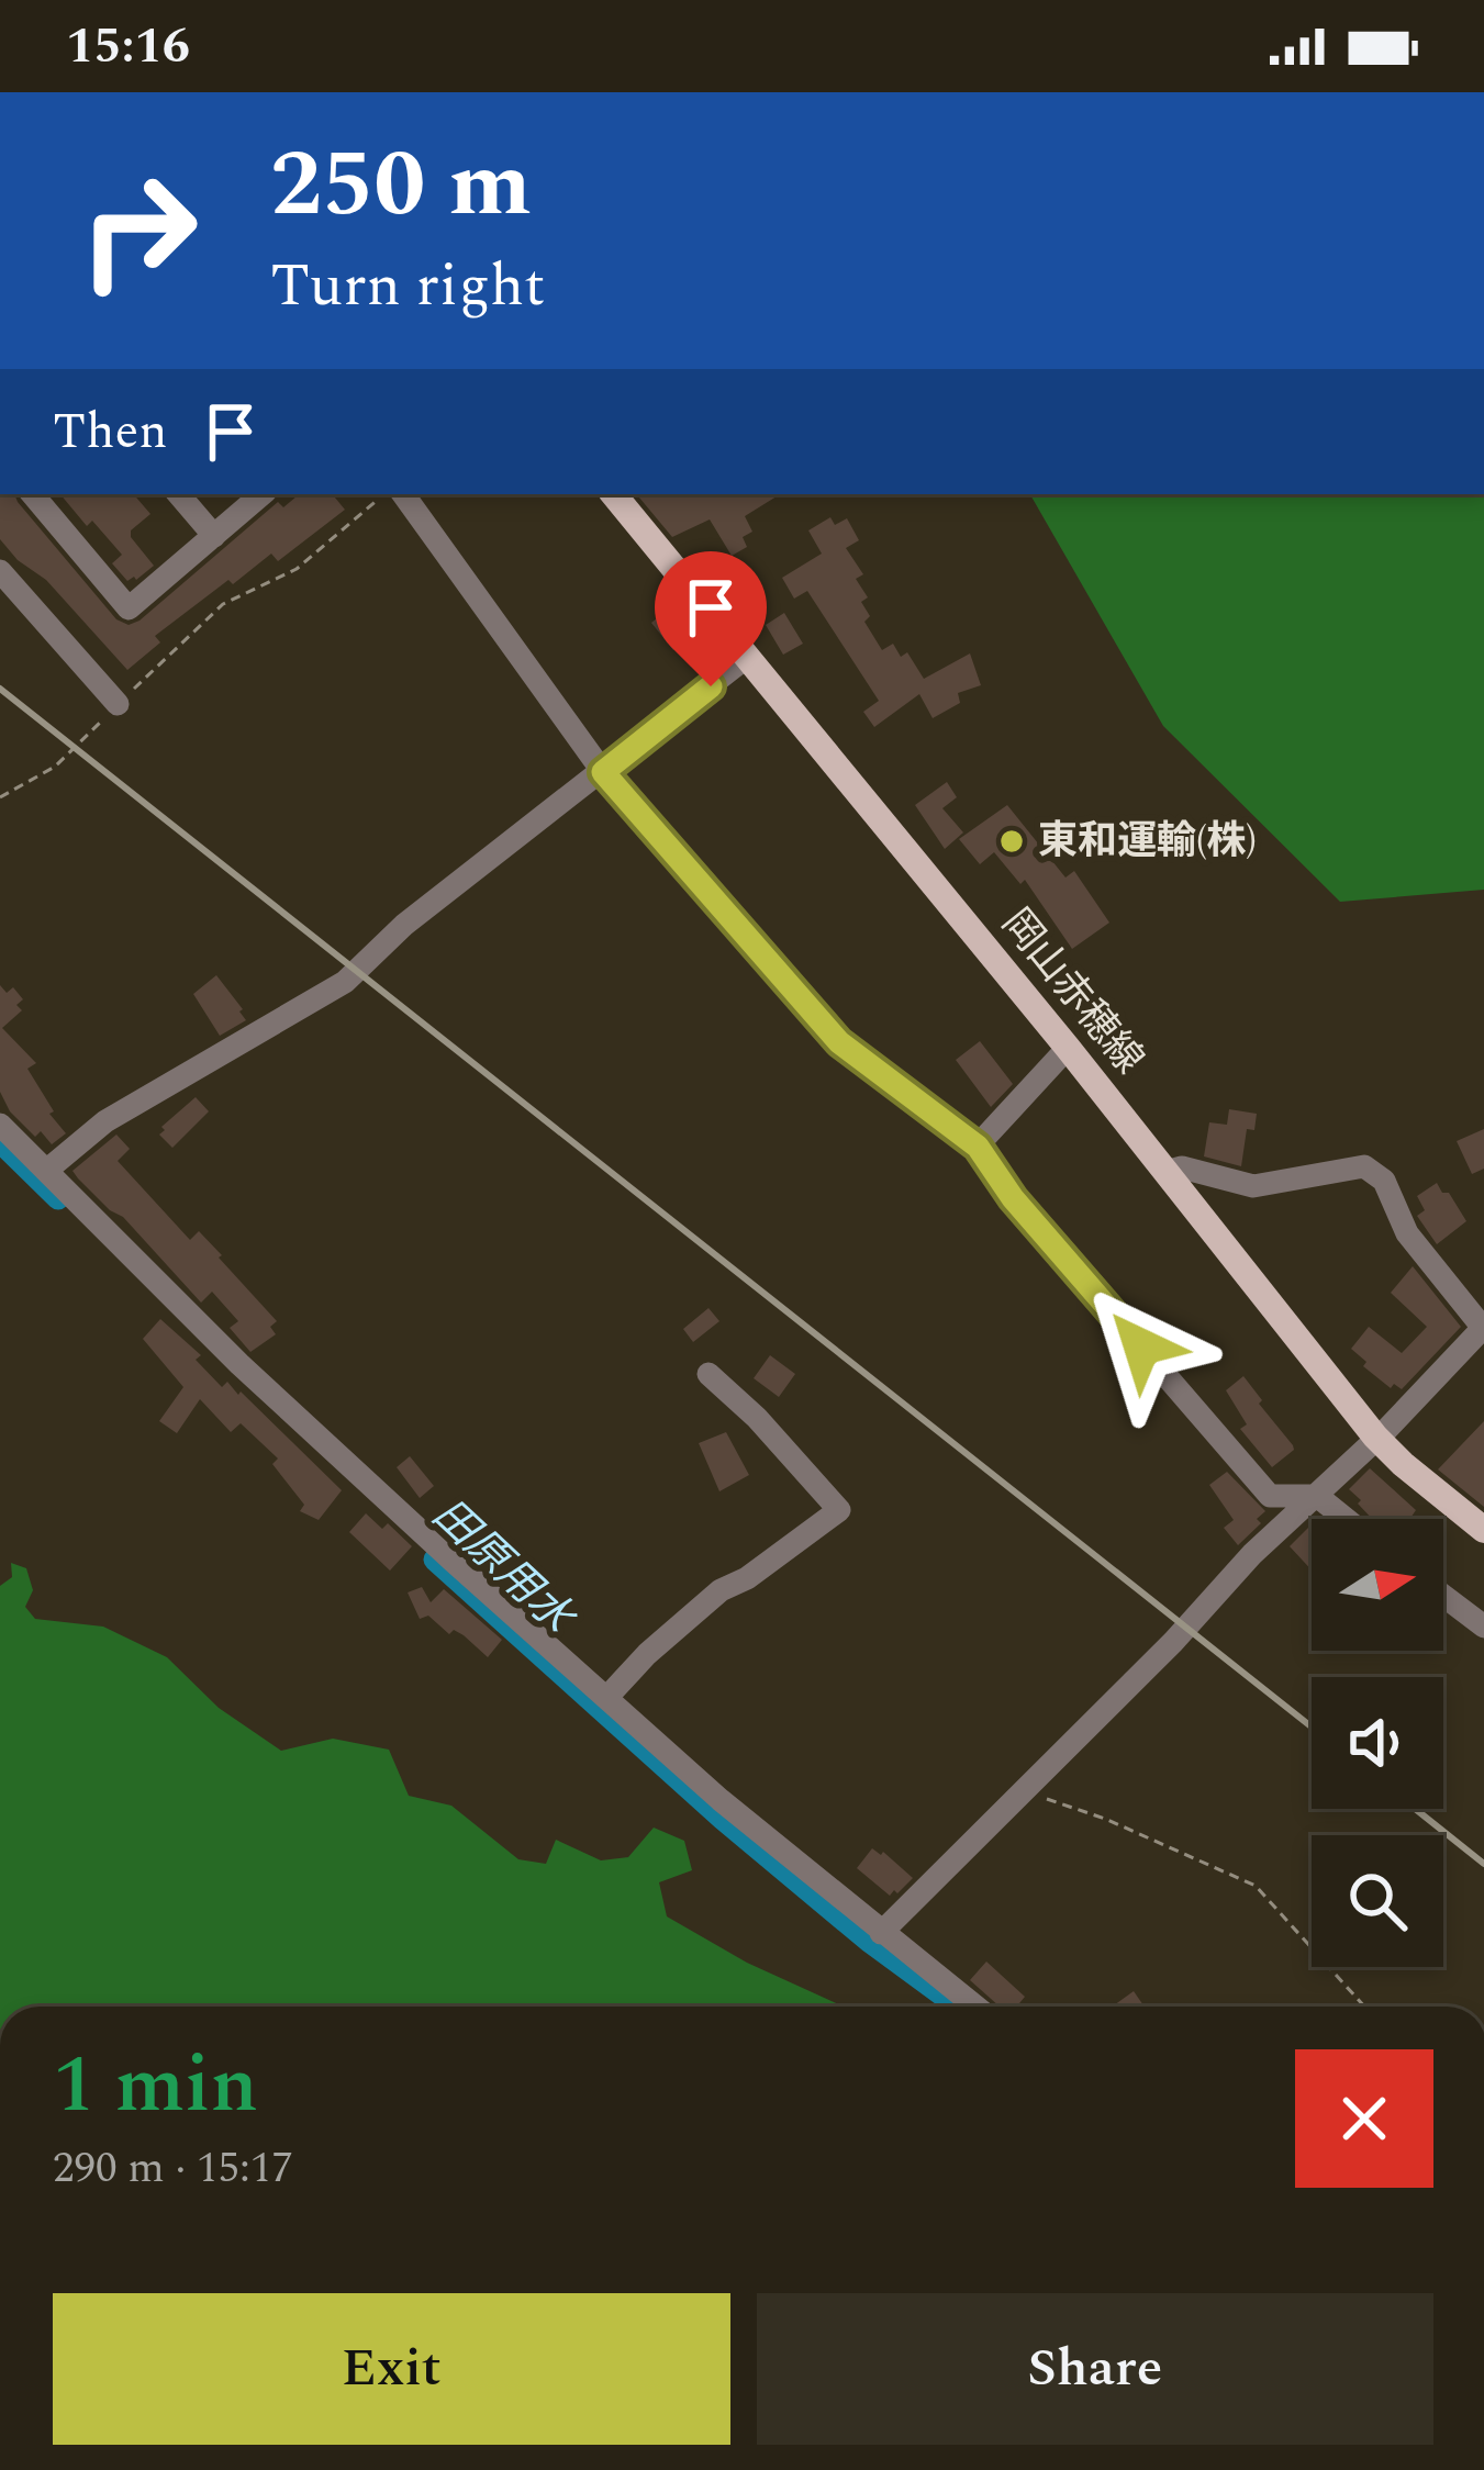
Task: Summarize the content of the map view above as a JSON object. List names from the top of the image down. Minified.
{"streets":{"main road":["岡山赤穂線"]},"water":["田原用水"],"places":["東和運輸(株)"],"north":"right","page":{"status":"15:16","turn":["250 m","Turn right"],"then":"Then","heading":["1 min","290 m · 15:17"],"buttons":["Exit","Share"]}}
